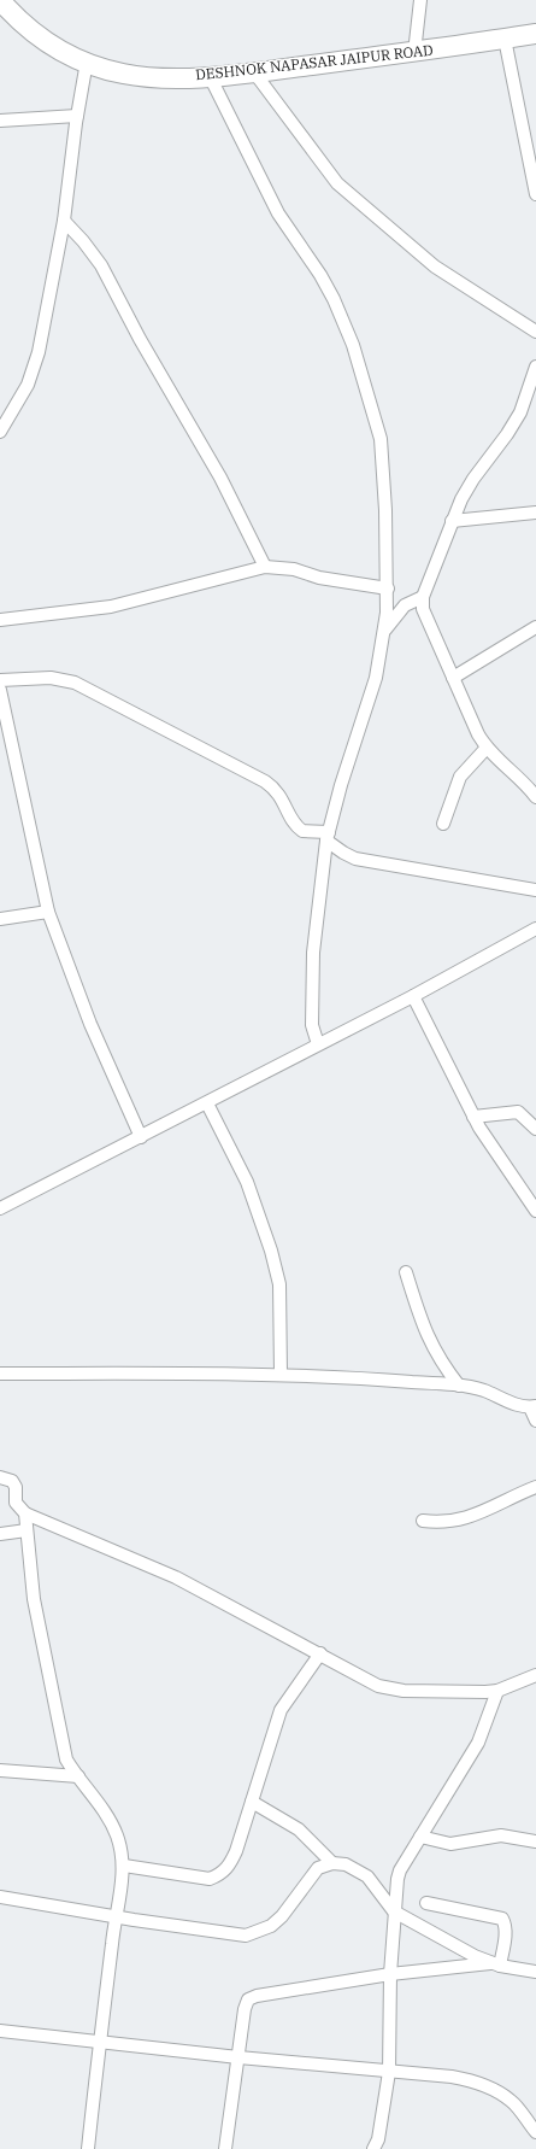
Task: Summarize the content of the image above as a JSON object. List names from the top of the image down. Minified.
{"streets":{"main road":["DESHNOK NAPASAR JAIPUR ROAD"]}}
